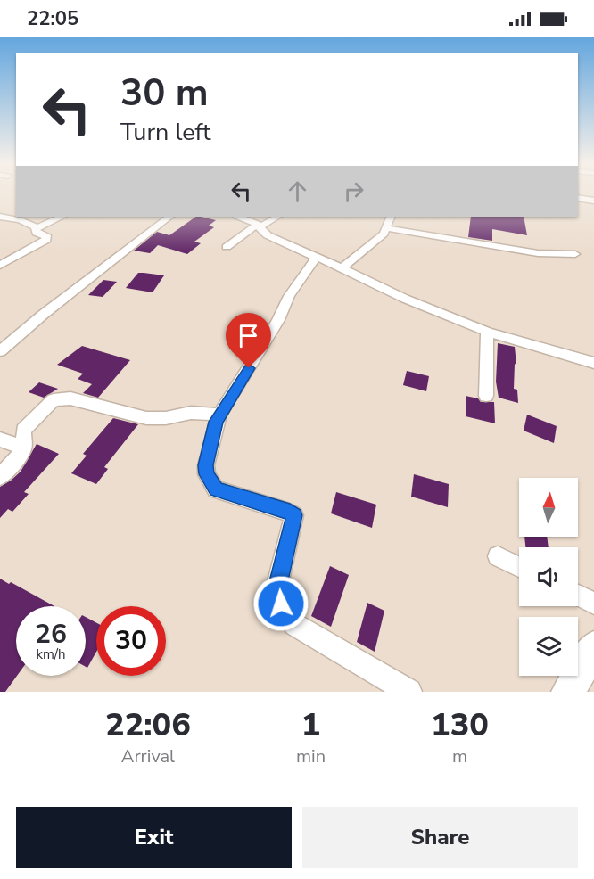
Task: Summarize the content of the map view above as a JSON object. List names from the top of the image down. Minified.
{"north":"top","page":{"status":"22:05","turn":["30 m","Turn left"],"speed":"26 km/h","limit":"30","eta":["22:06","Arrival","1","min","130","m"],"buttons":["Exit","Share"]}}
